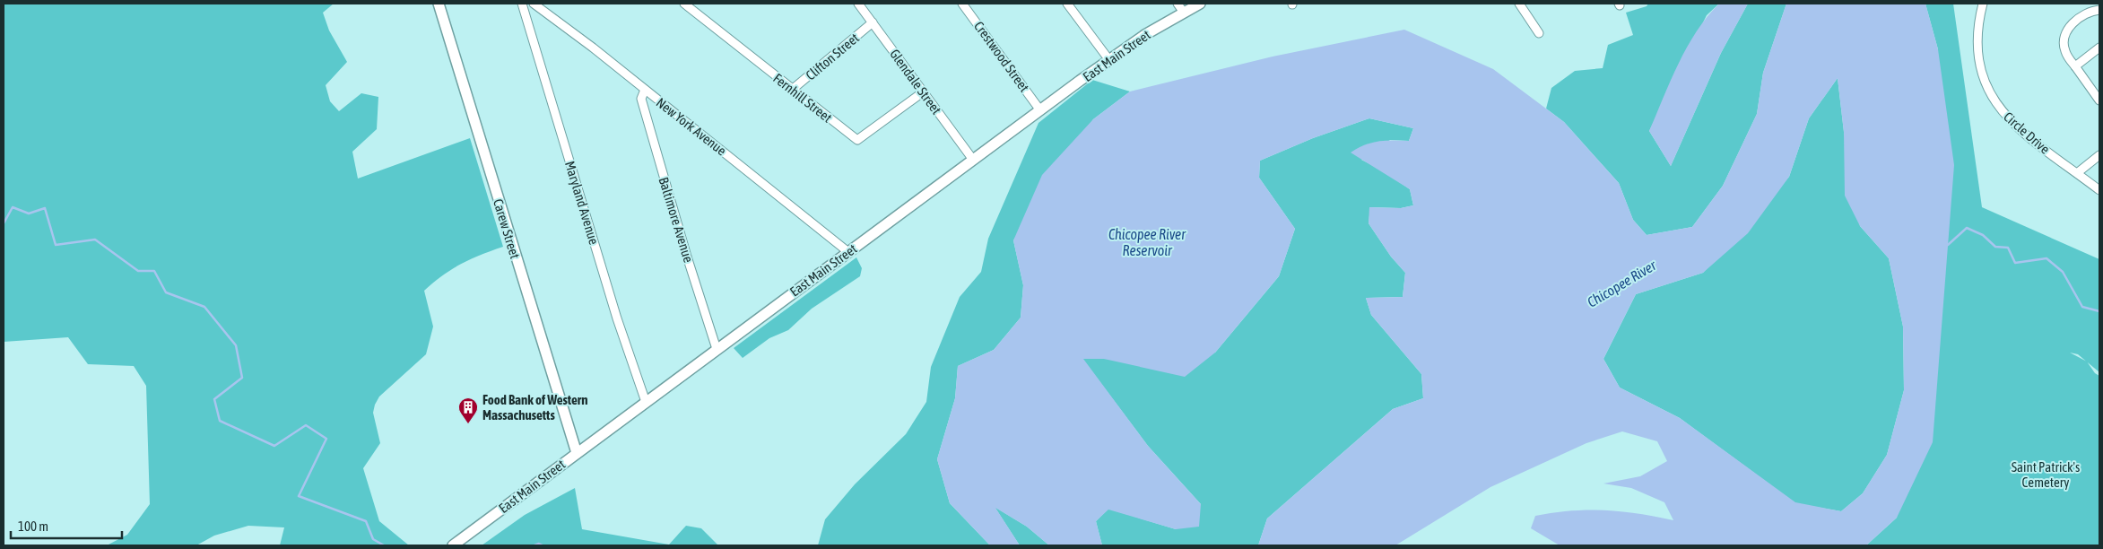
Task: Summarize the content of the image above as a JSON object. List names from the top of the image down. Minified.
{"streets":{"main road":["East Main Street","Carew Street"],"street":["Clifton Street","Crestwood Street","Glendale Street","Fernhill Street","New York Avenue","Circle Drive","Maryland Avenue","Baltimore Avenue"]},"crossings":[["East Main Street","Crestwood Street"],["East Main Street","Glendale Street"],["East Main Street","New York Avenue"],["East Main Street","Maryland Avenue"],["East Main Street","Baltimore Avenue"],["East Main Street","Carew Street"],["Clifton Street","Glendale Street"],["Clifton Street","Fernhill Street"],["Glendale Street","Fernhill Street"],["New York Avenue","Baltimore Avenue"]],"water":["Chicopee River Reservoir","Chicopee River"],"parks":["Saint Patrick's Cemetery"],"places":{"building":["Food Bank of Western Massachusetts"]},"scale_bar":"100 m"}
